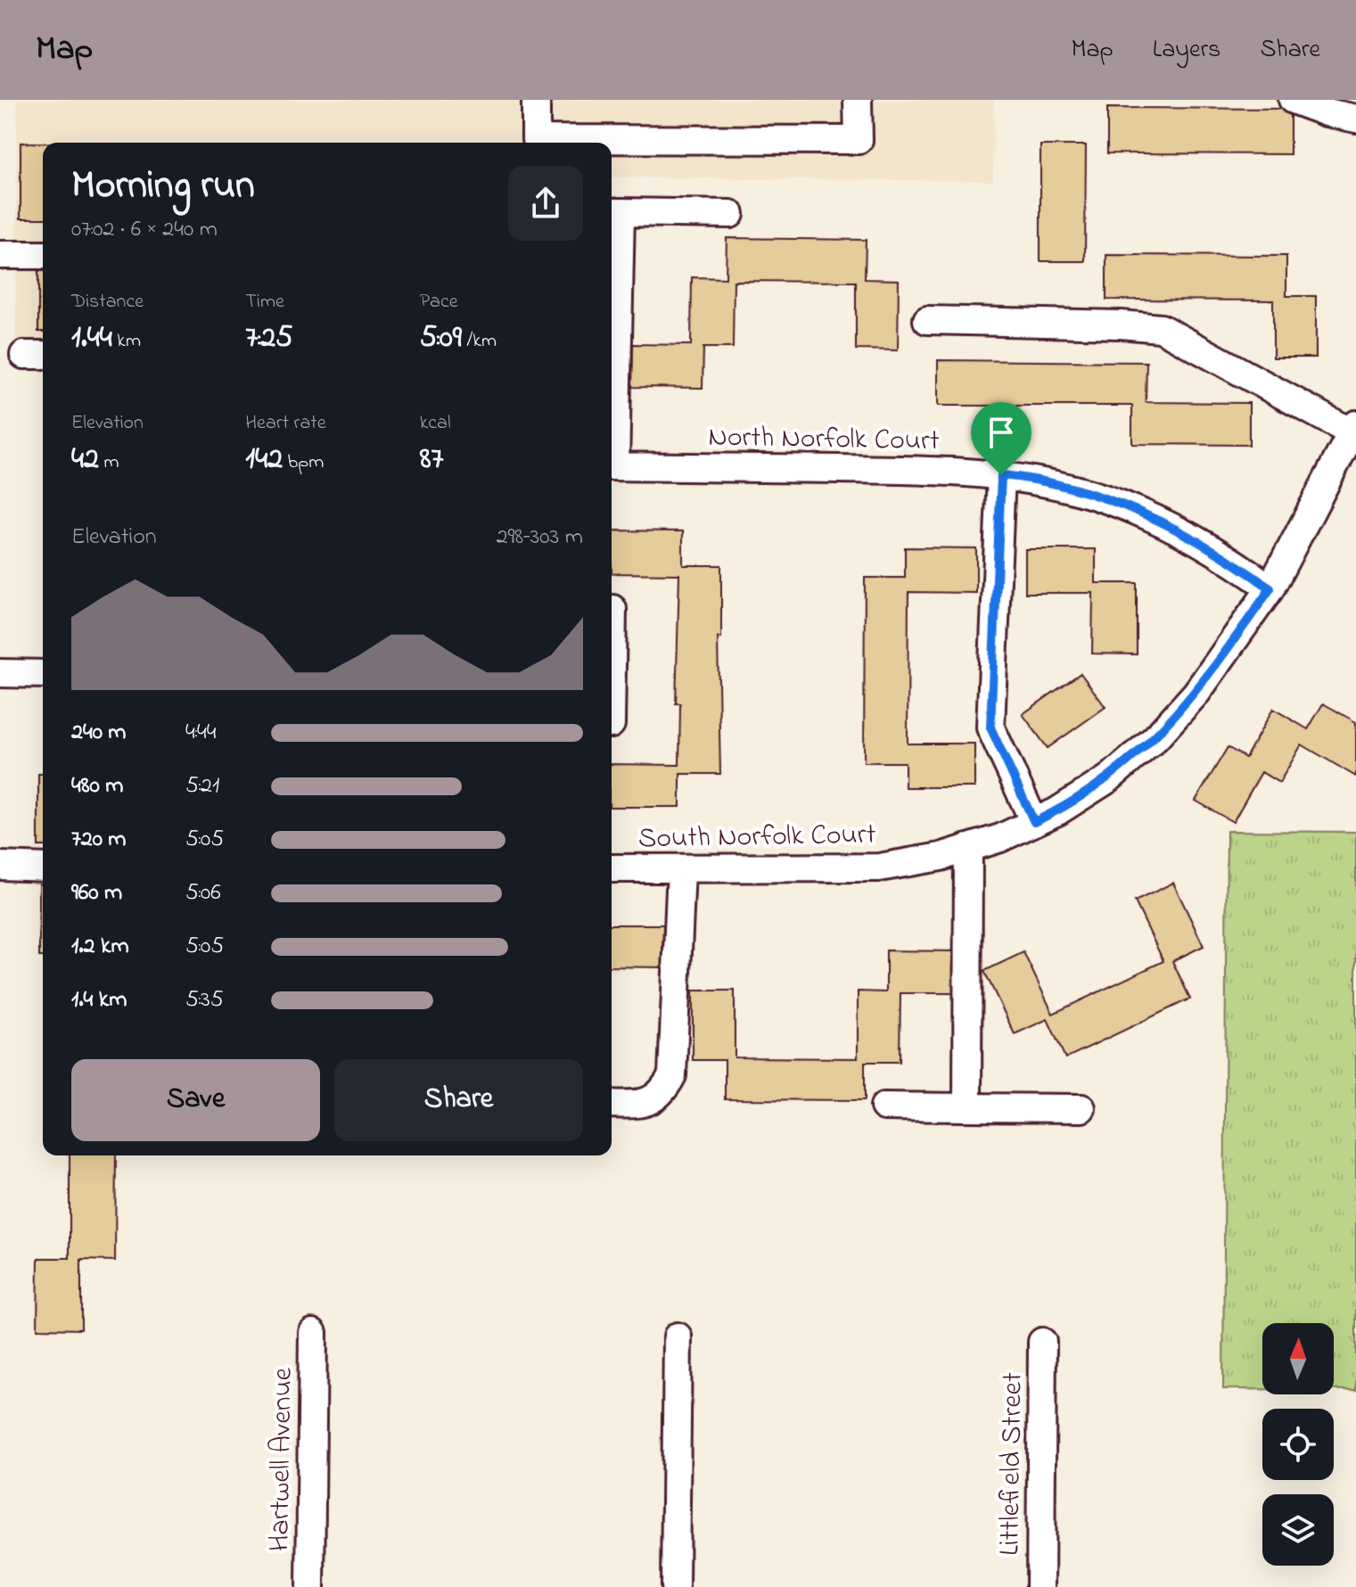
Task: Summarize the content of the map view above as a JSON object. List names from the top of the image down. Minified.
{"streets":{"street":["North Norfolk Court","South Norfolk Court","Hartwell Avenue","Littlefield Street"]},"crossings":[["North Norfolk Court","South Norfolk Court"]],"north":"top","page":{"header":"Map","nav":["Map","Layers","Share"],"heading":["Morning run","07:02 · 6 × 240 m"],"stats":[["Distance","1.44 km"],["Time","7:25"],["Pace","5:09 /km"],["Elevation","42 m"],["Heart rate","142 bpm"],["kcal","87"]],"chart":["Elevation","298–303 m"],"list":[{"name":"240 m","note":"4:44"},{"name":"480 m","note":"5:21"},{"name":"720 m","note":"5:05"},{"name":"960 m","note":"5:06"},{"name":"1.2 km","note":"5:05"},{"name":"1.4 km","note":"5:35"}],"buttons":["Save","Share"]}}
